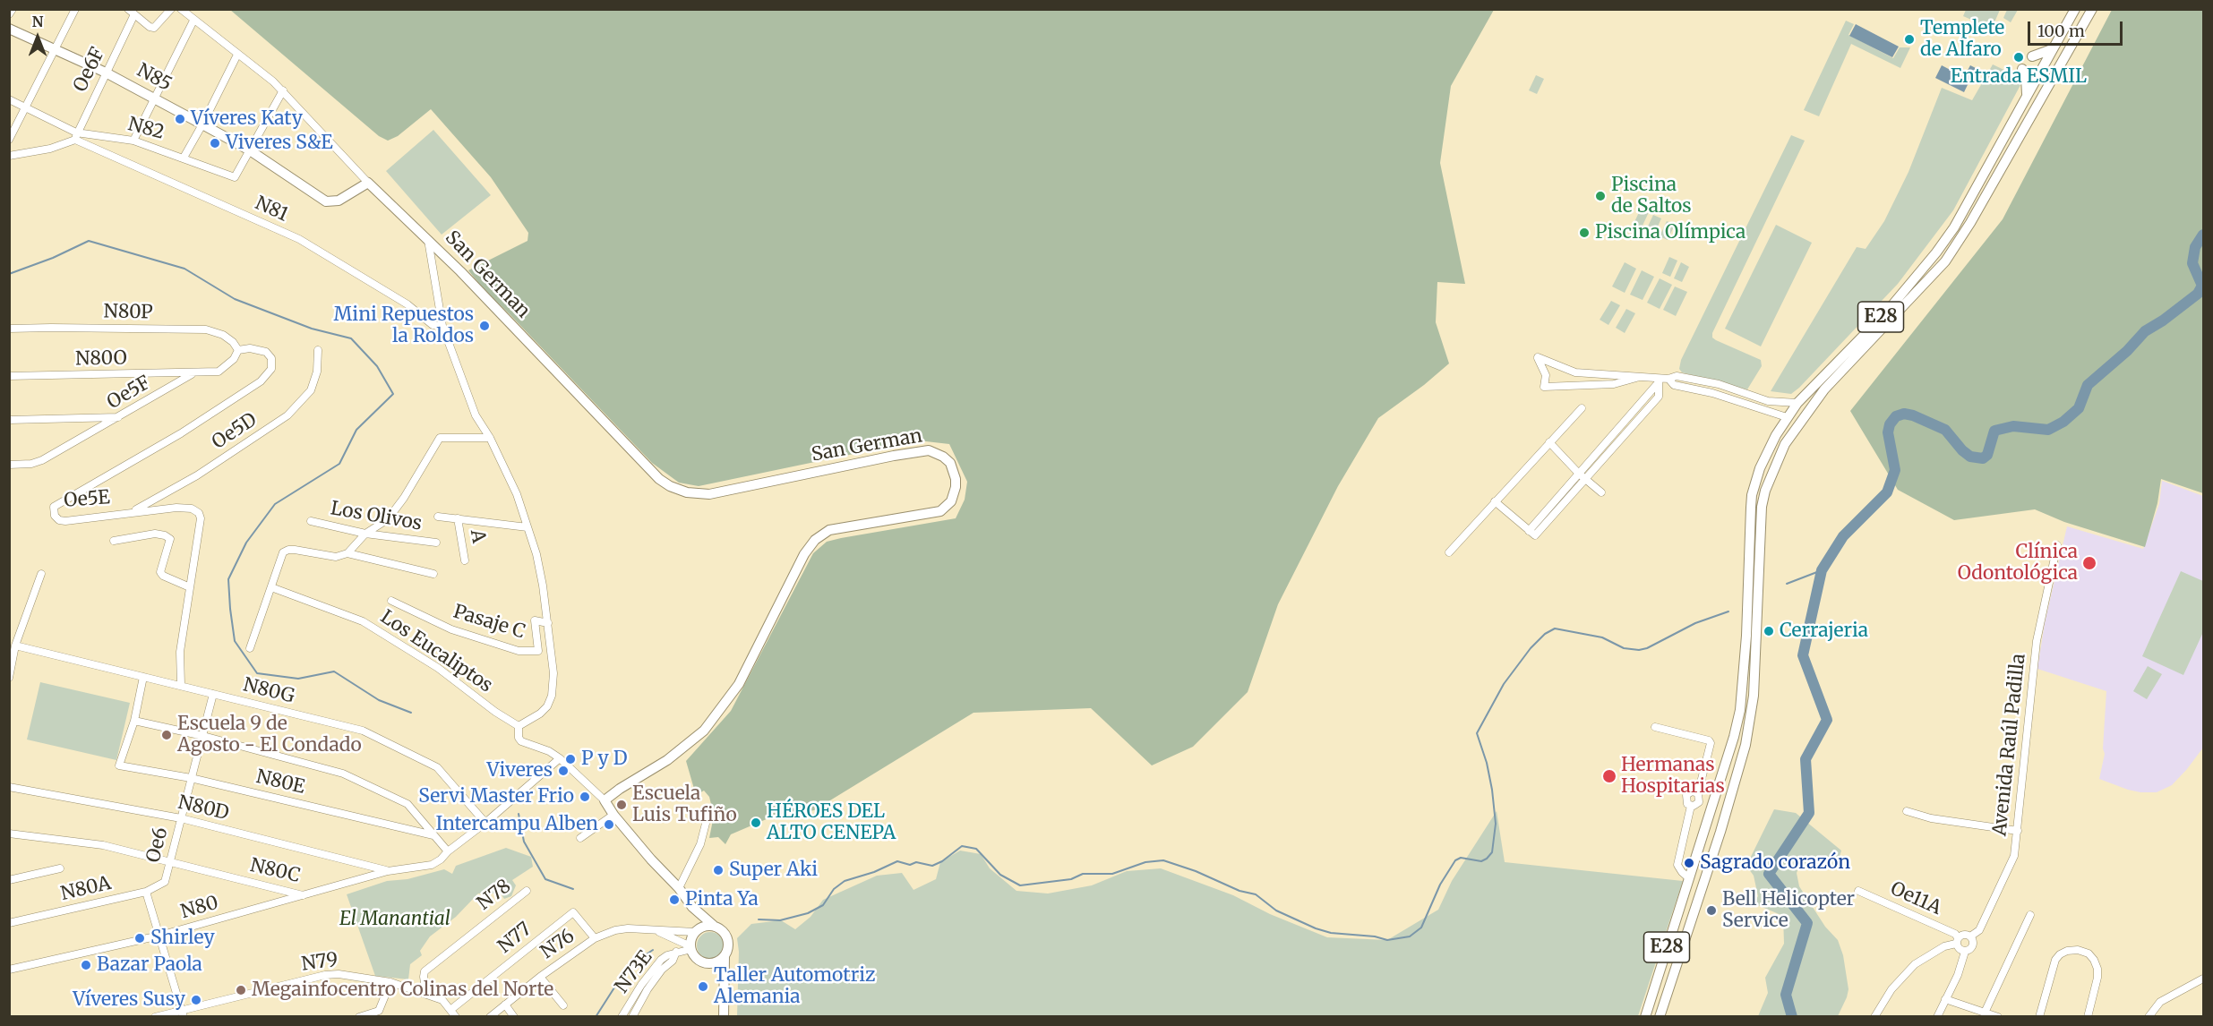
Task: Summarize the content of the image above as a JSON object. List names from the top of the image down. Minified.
{"streets":{"main road":["N85","San German","E28"],"street":["Oe6F","N82","N81","N80P","N80O","Oe5F","Oe5D","Oe5E","Los Olivos","A","Pasaje C","Los Eucaliptos","N80G","Avenida Raúl Padilla","N80E","N80D","Oe6","N80C","N80A","N78","Oe11A","N80","N77","N76","N79","N73E"]},"crossings":[["Oe6F","N85"],["Oe6F","N82"],["Oe6F","N81"],["N85","N82"],["N80P","Oe5F"],["N80P","Oe5E"],["N80O","Oe5F"],["Oe5F","Oe5E"],["Oe5D","Oe5E"],["Oe5E","N80G"],["N80G","Oe6"],["N80G","N80C"],["Avenida Raúl Padilla","Oe11A"],["N80E","Oe6"],["N80D","Oe6"],["N80D","N80C"],["Oe6","N80C"],["Oe6","N80A"],["N80C","N80"],["N78","N79"],["N77","N76"],["N76","N73E"]],"parks":["El Manantial"],"places":["Templete de Alfaro","Entrada ESMIL","Víveres Katy","Viveres S&E","Piscina de Saltos","Piscina Olímpica","Mini Repuestos la Roldos","Clínica Odontológica","Cerrajeria","Escuela 9 de Agosto - El Condado","P y D","Viveres","Hermanas Hospitarias","Servi Master Frio","Escuela Luis Tufiño","HÉROES DEL ALTO CENEPA","Intercampu Alben","Sagrado corazón","Super Aki","Pinta Ya","Bell Helicopter Service","Shirley","Bazar Paola","Taller Automotriz Alemania","Megainfocentro Colinas del Norte","Víveres Susy"],"scale_bar":"100 m","north":"top"}
